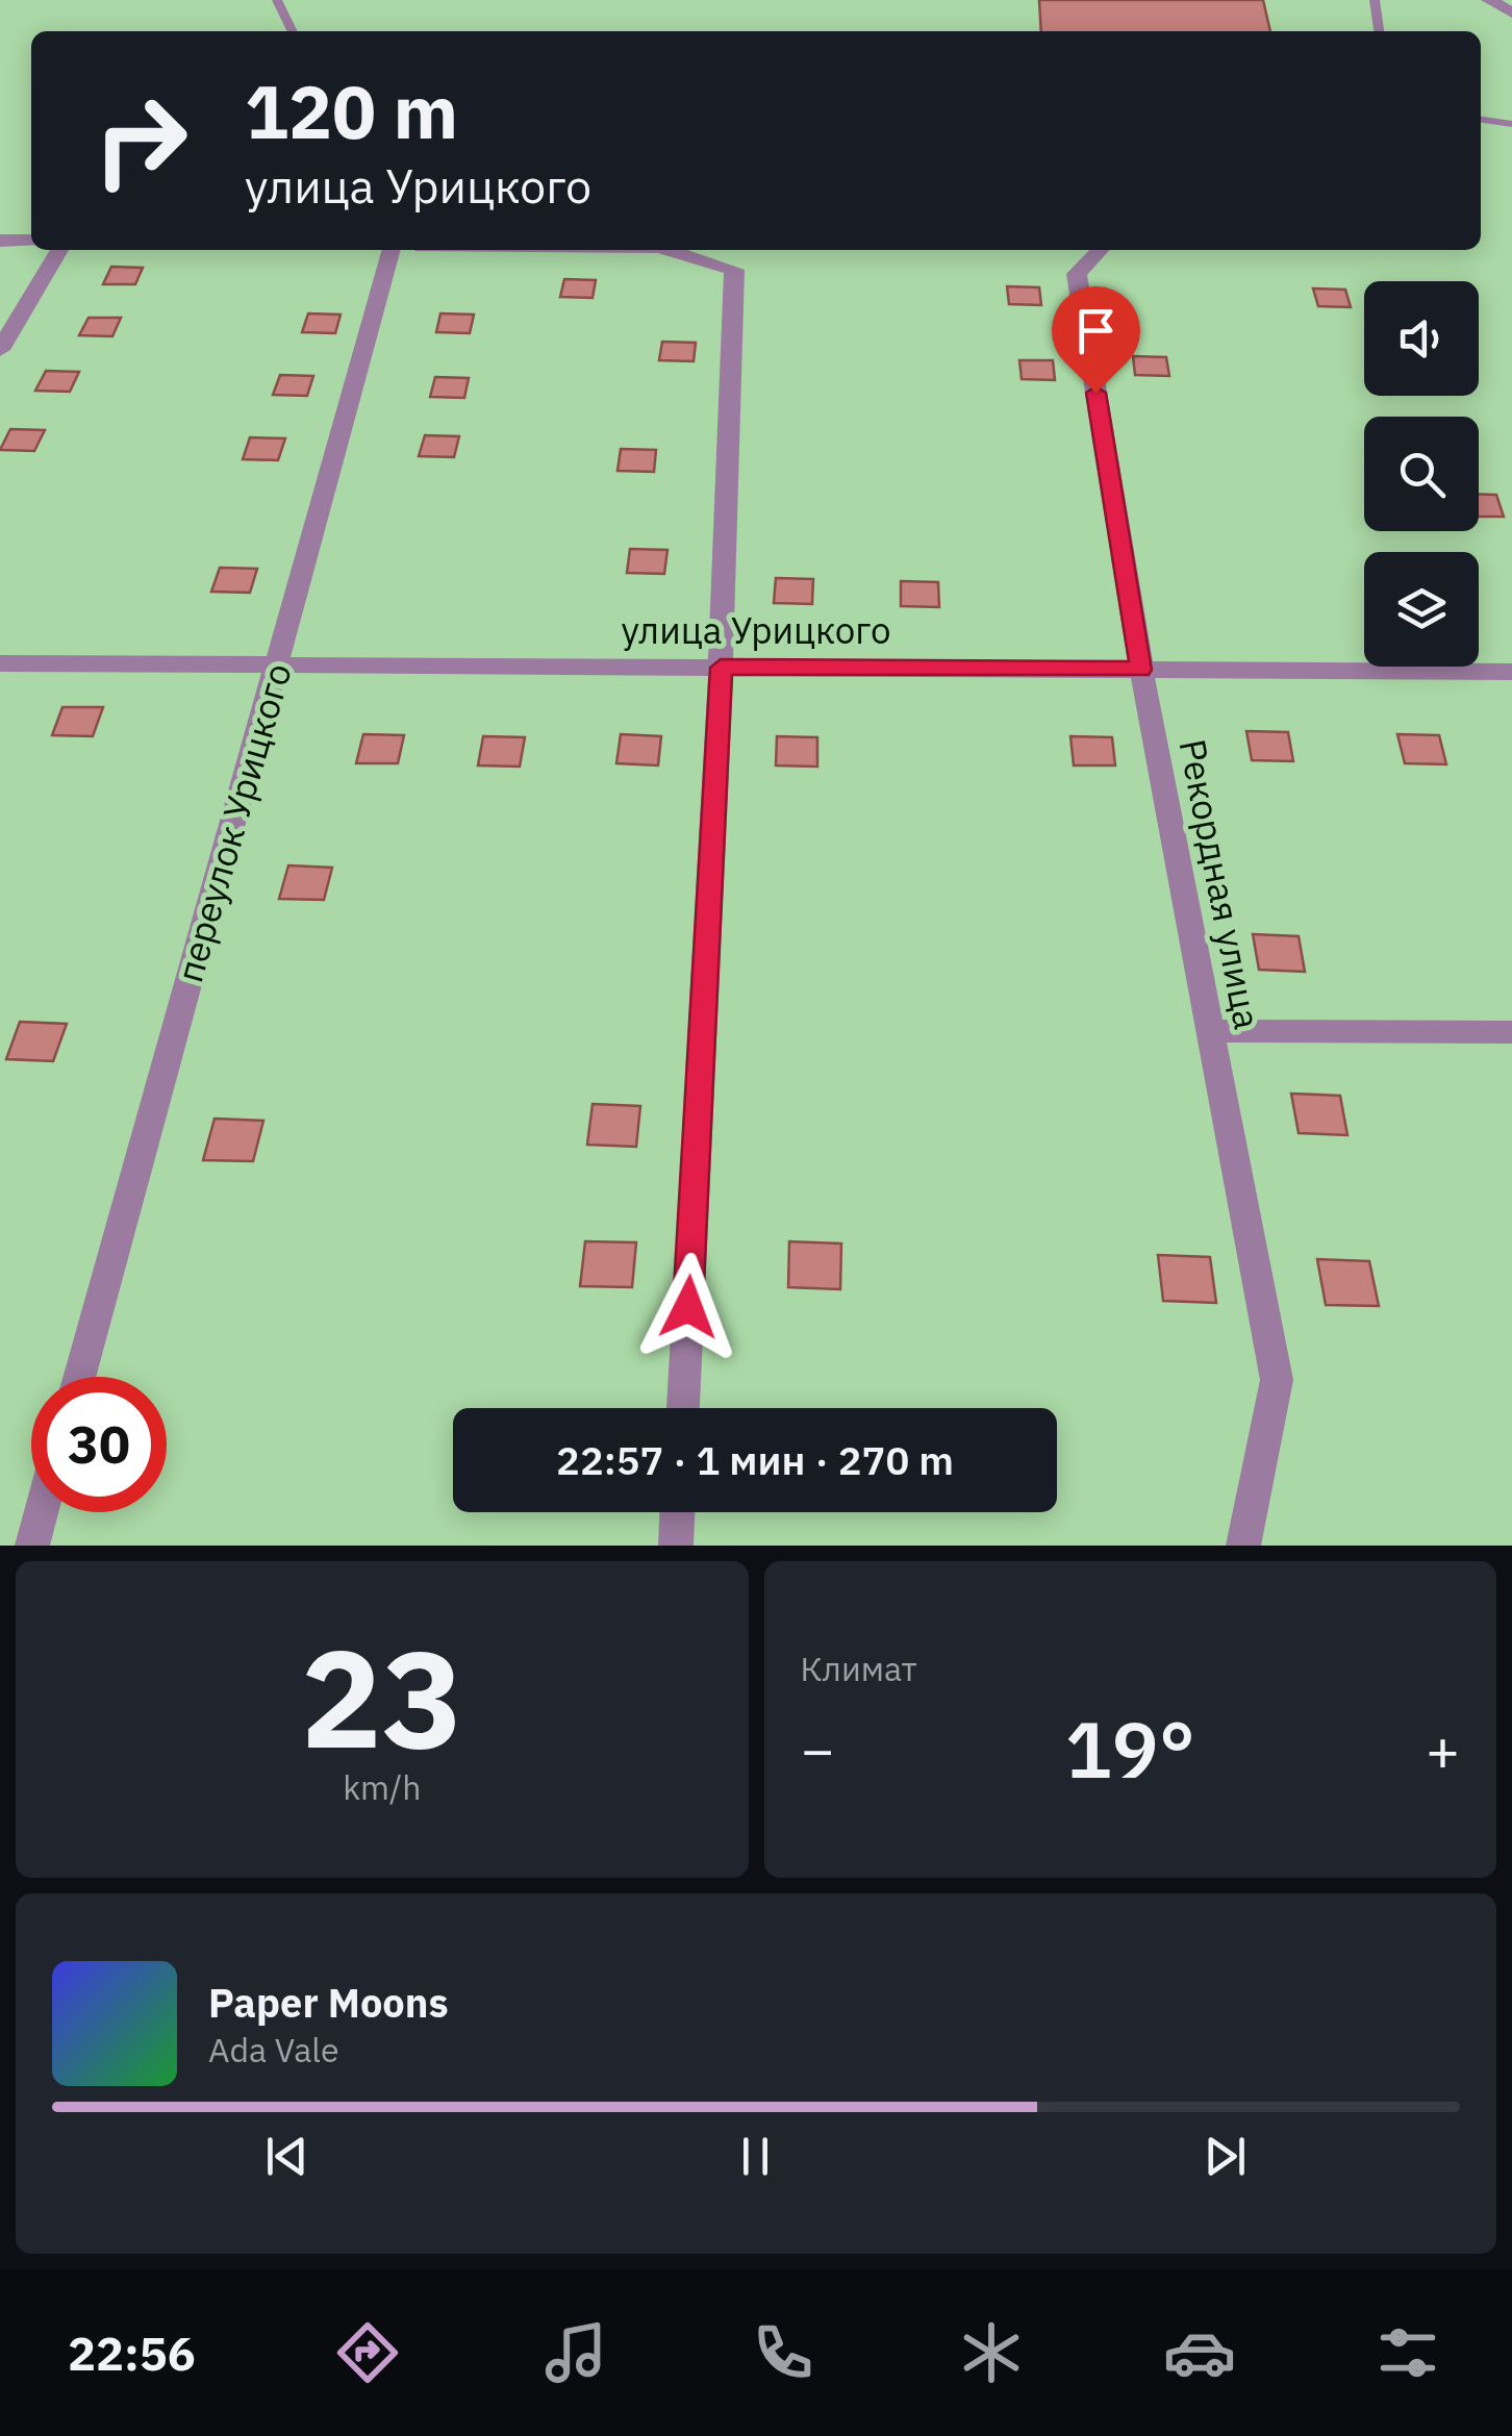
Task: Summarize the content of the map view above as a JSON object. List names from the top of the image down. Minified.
{"streets":{"street":["улица Урицкого","переулок Урицкого","Рекордная улица"]},"crossings":[["улица Урицкого","переулок Урицкого"],["улица Урицкого","Рекордная улица"]],"page":{"turn":["120 m","улица Урицкого"],"limit":"30","trip":"22:57 · 1 мин · 270 m","tile":[["23","km/h"],"Климат"],"heat":["−","19°","+"],"song":["Paper Moons","Ada Vale"],"tabs":"22:56"}}
